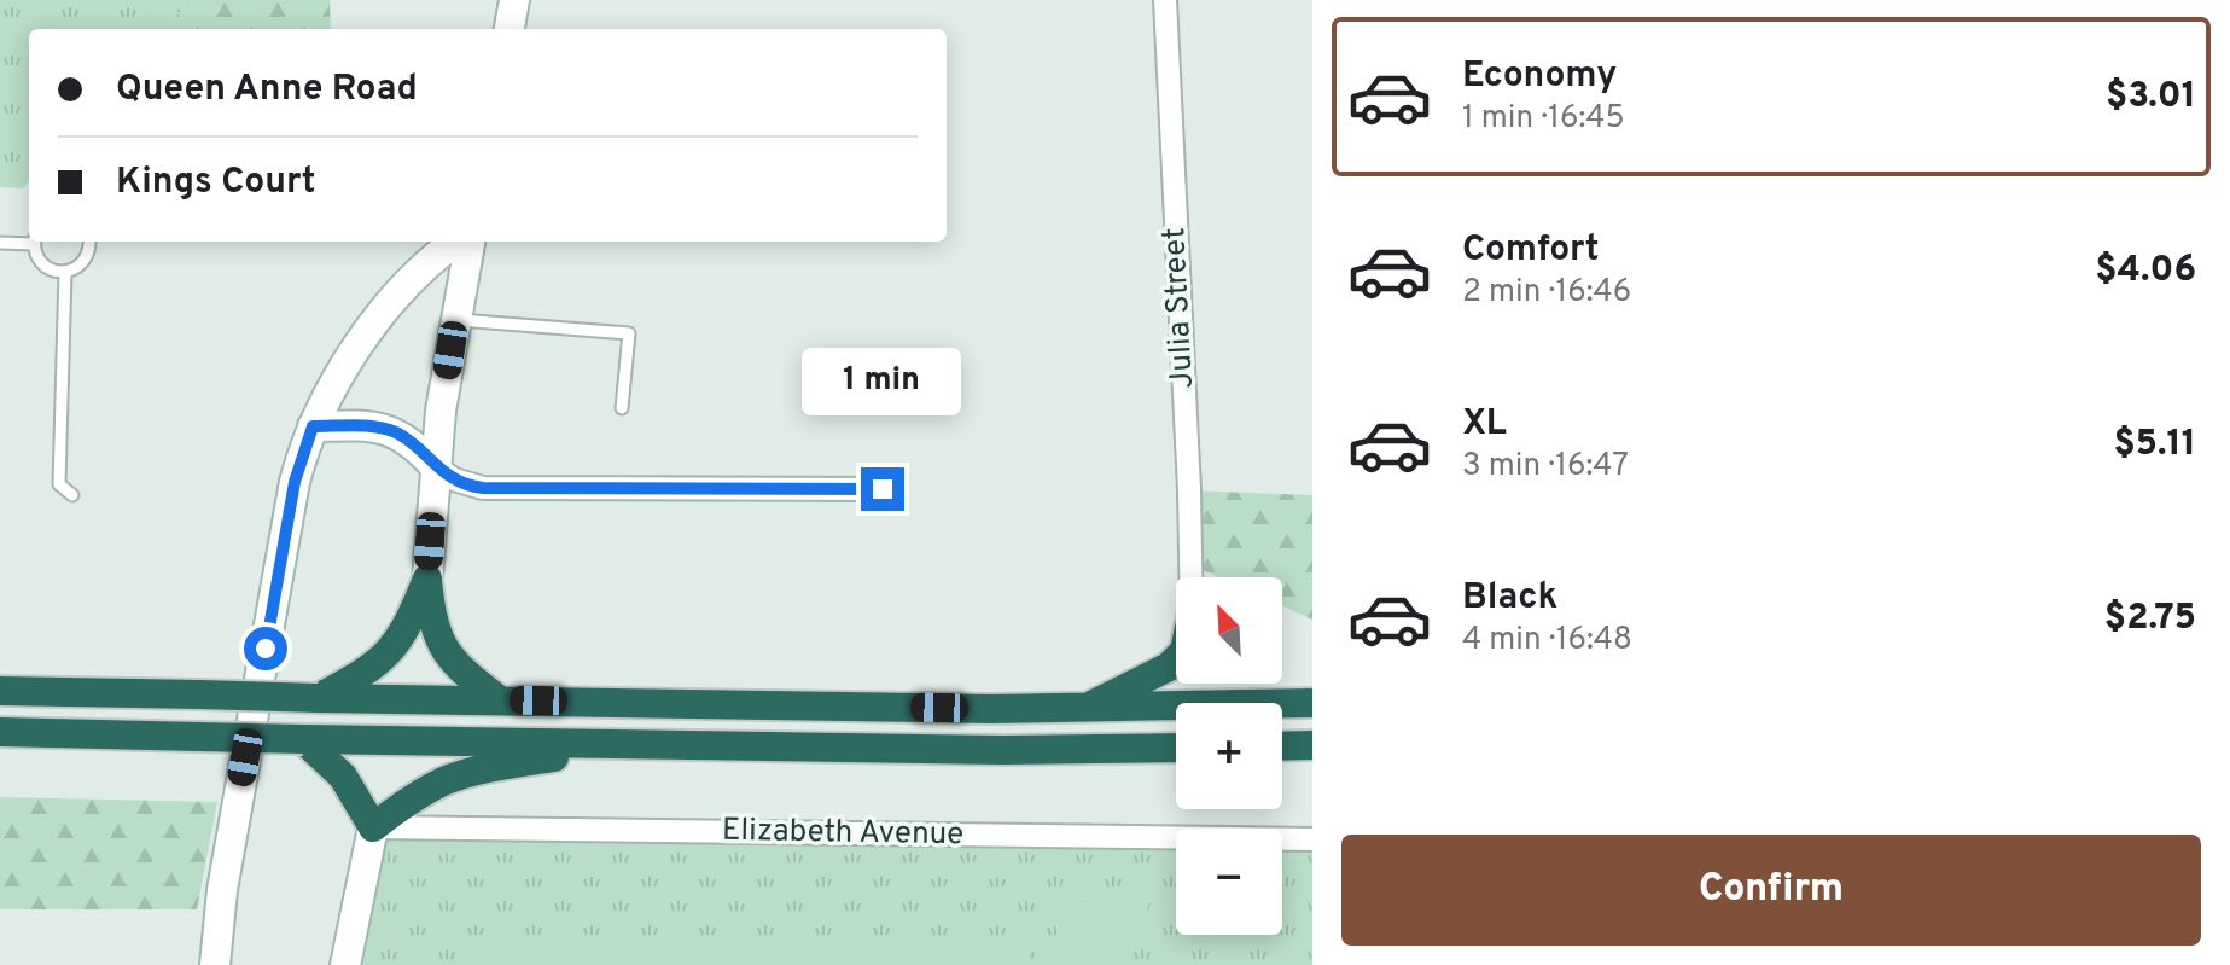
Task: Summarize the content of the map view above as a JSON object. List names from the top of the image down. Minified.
{"streets":{"street":["Julia Street","Elizabeth Avenue"]},"north":"top left","page":{"list":[{"name":"Economy","note":"1 min · 16:45","value":"$3.01"},{"name":"Comfort","note":"2 min · 16:46","value":"$4.06"},{"name":"XL","note":"3 min · 16:47","value":"$5.11"},{"name":"Black","note":"4 min · 16:48","value":"$2.75"}],"banner":["Queen Anne Road","Kings Court"],"bubble":"1 min","map_buttons":["+","−"],"buttons":"Confirm"}}
